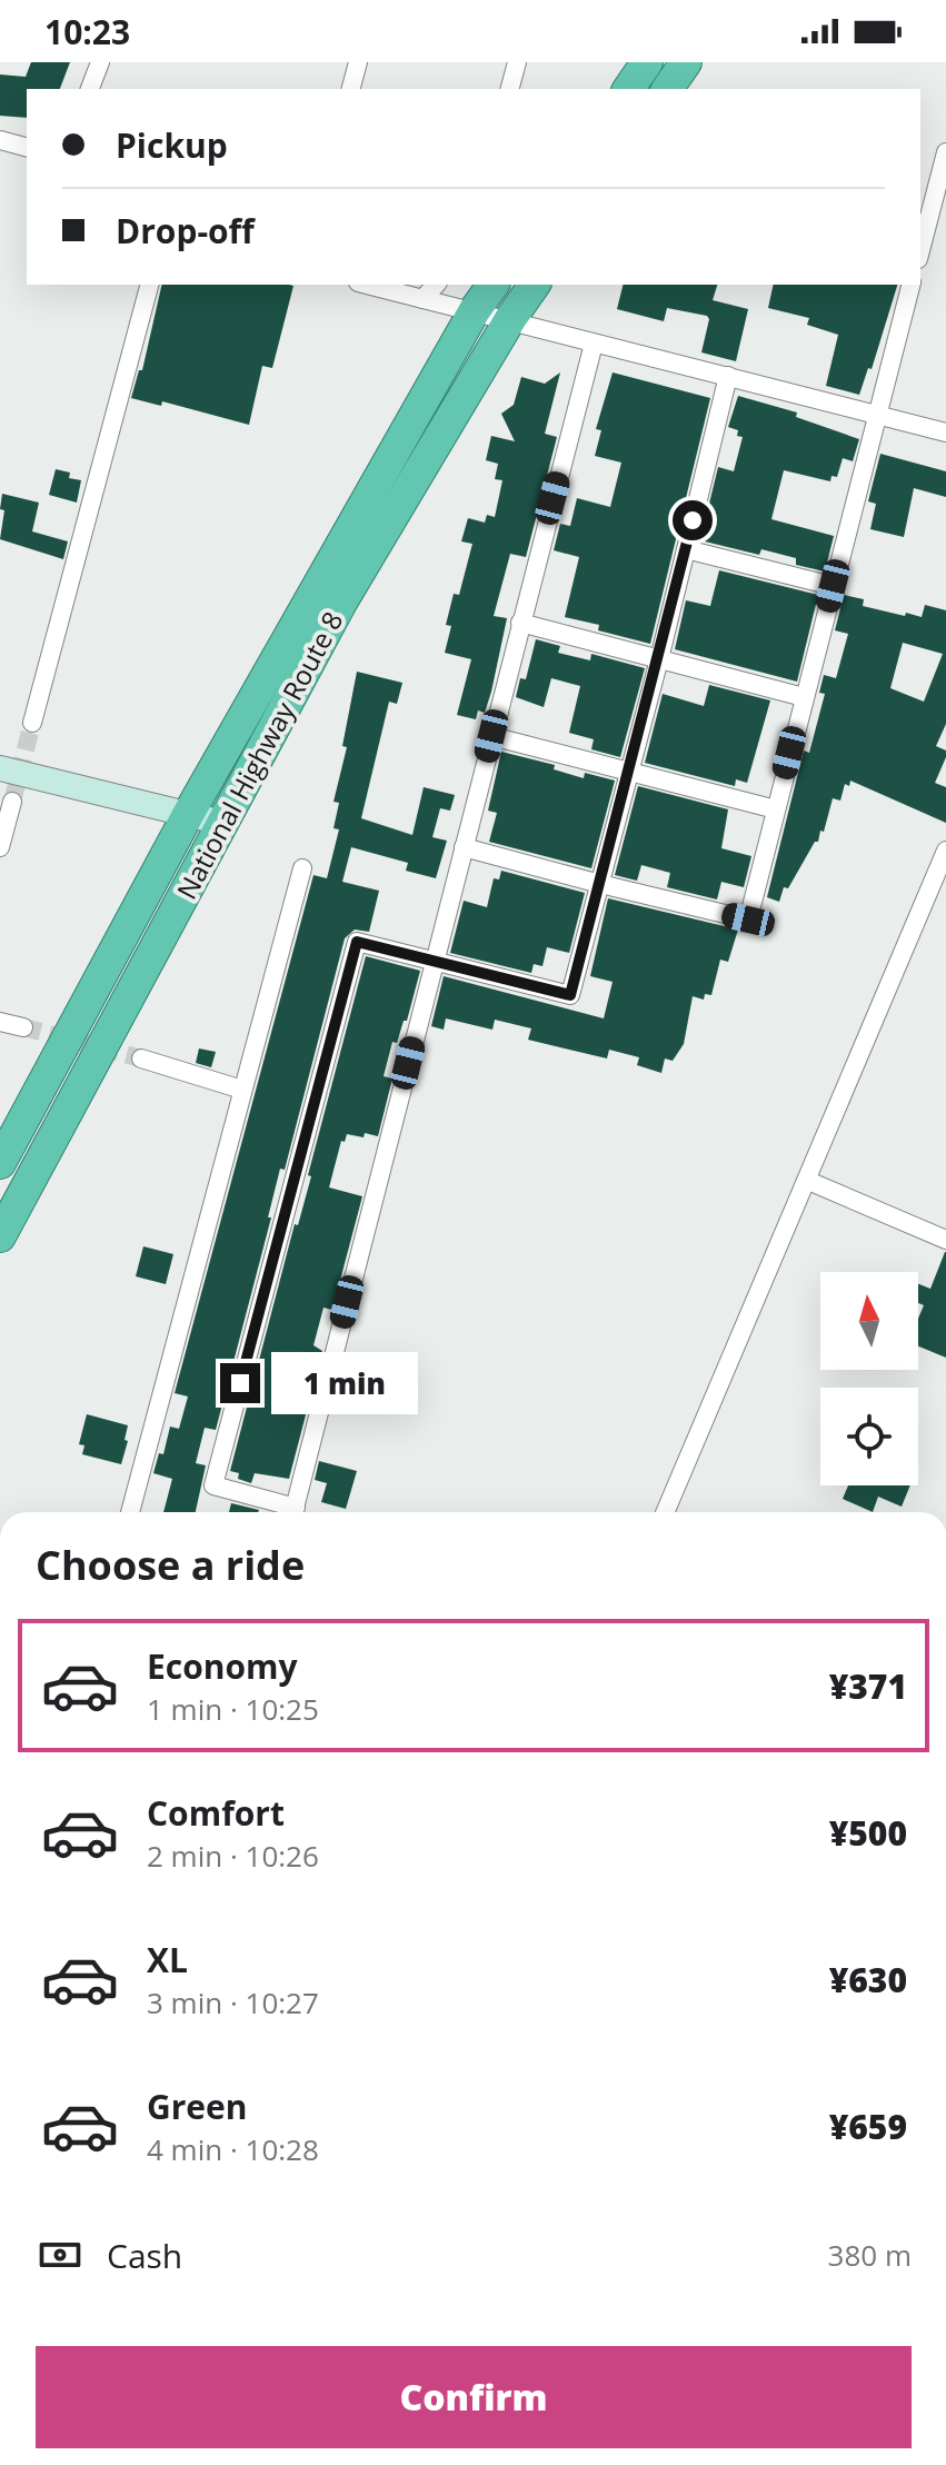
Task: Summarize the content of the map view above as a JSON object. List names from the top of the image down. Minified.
{"streets":{"highway":["National Highway Route 8"]},"north":"top","page":{"status":"10:23","banner":["Pickup","Drop-off"],"bubble":"1 min","heading":"Choose a ride","list":[{"name":"Economy","note":"1 min · 10:25","value":"¥371"},{"name":"Comfort","note":"2 min · 10:26","value":"¥500"},{"name":"XL","note":"3 min · 10:27","value":"¥630"},{"name":"Green","note":"4 min · 10:28","value":"¥659"}],"pay":["Cash","380 m"],"buttons":"Confirm"}}
